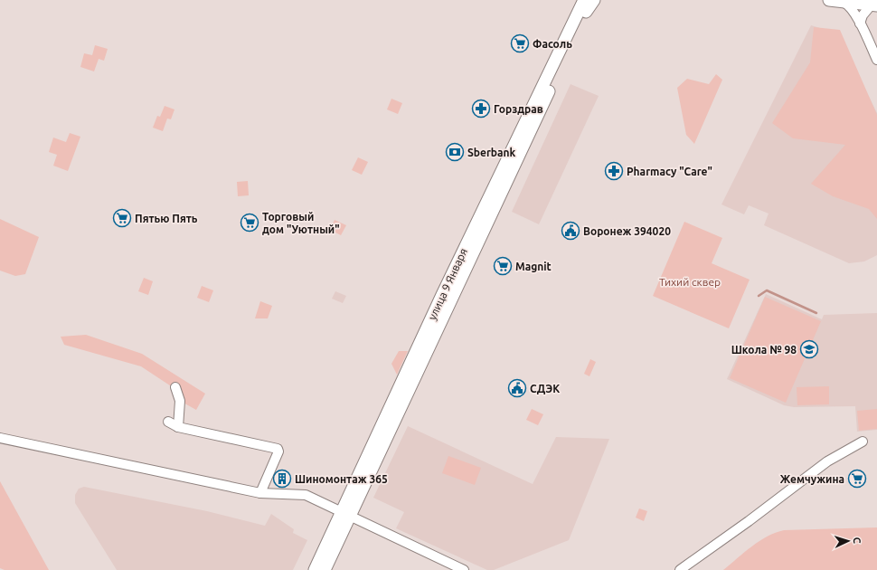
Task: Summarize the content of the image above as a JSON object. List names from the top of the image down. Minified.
{"streets":{"main road":["улица 9 Января"]},"parks":["Тихий сквер"],"places":{"supermarket":["Фасоль","Пятью Пять","Торговый дом \"Уютный\"","Magnit","Жемчужина"],"pharmacy":["Горздрав","Pharmacy \"Care\""],"bank":["Sberbank"],"public building":["Воронеж 394020","СДЭК"],"school or university":["Школа № 98"],"building":["Шиномонтаж 365"]},"north":"right"}
